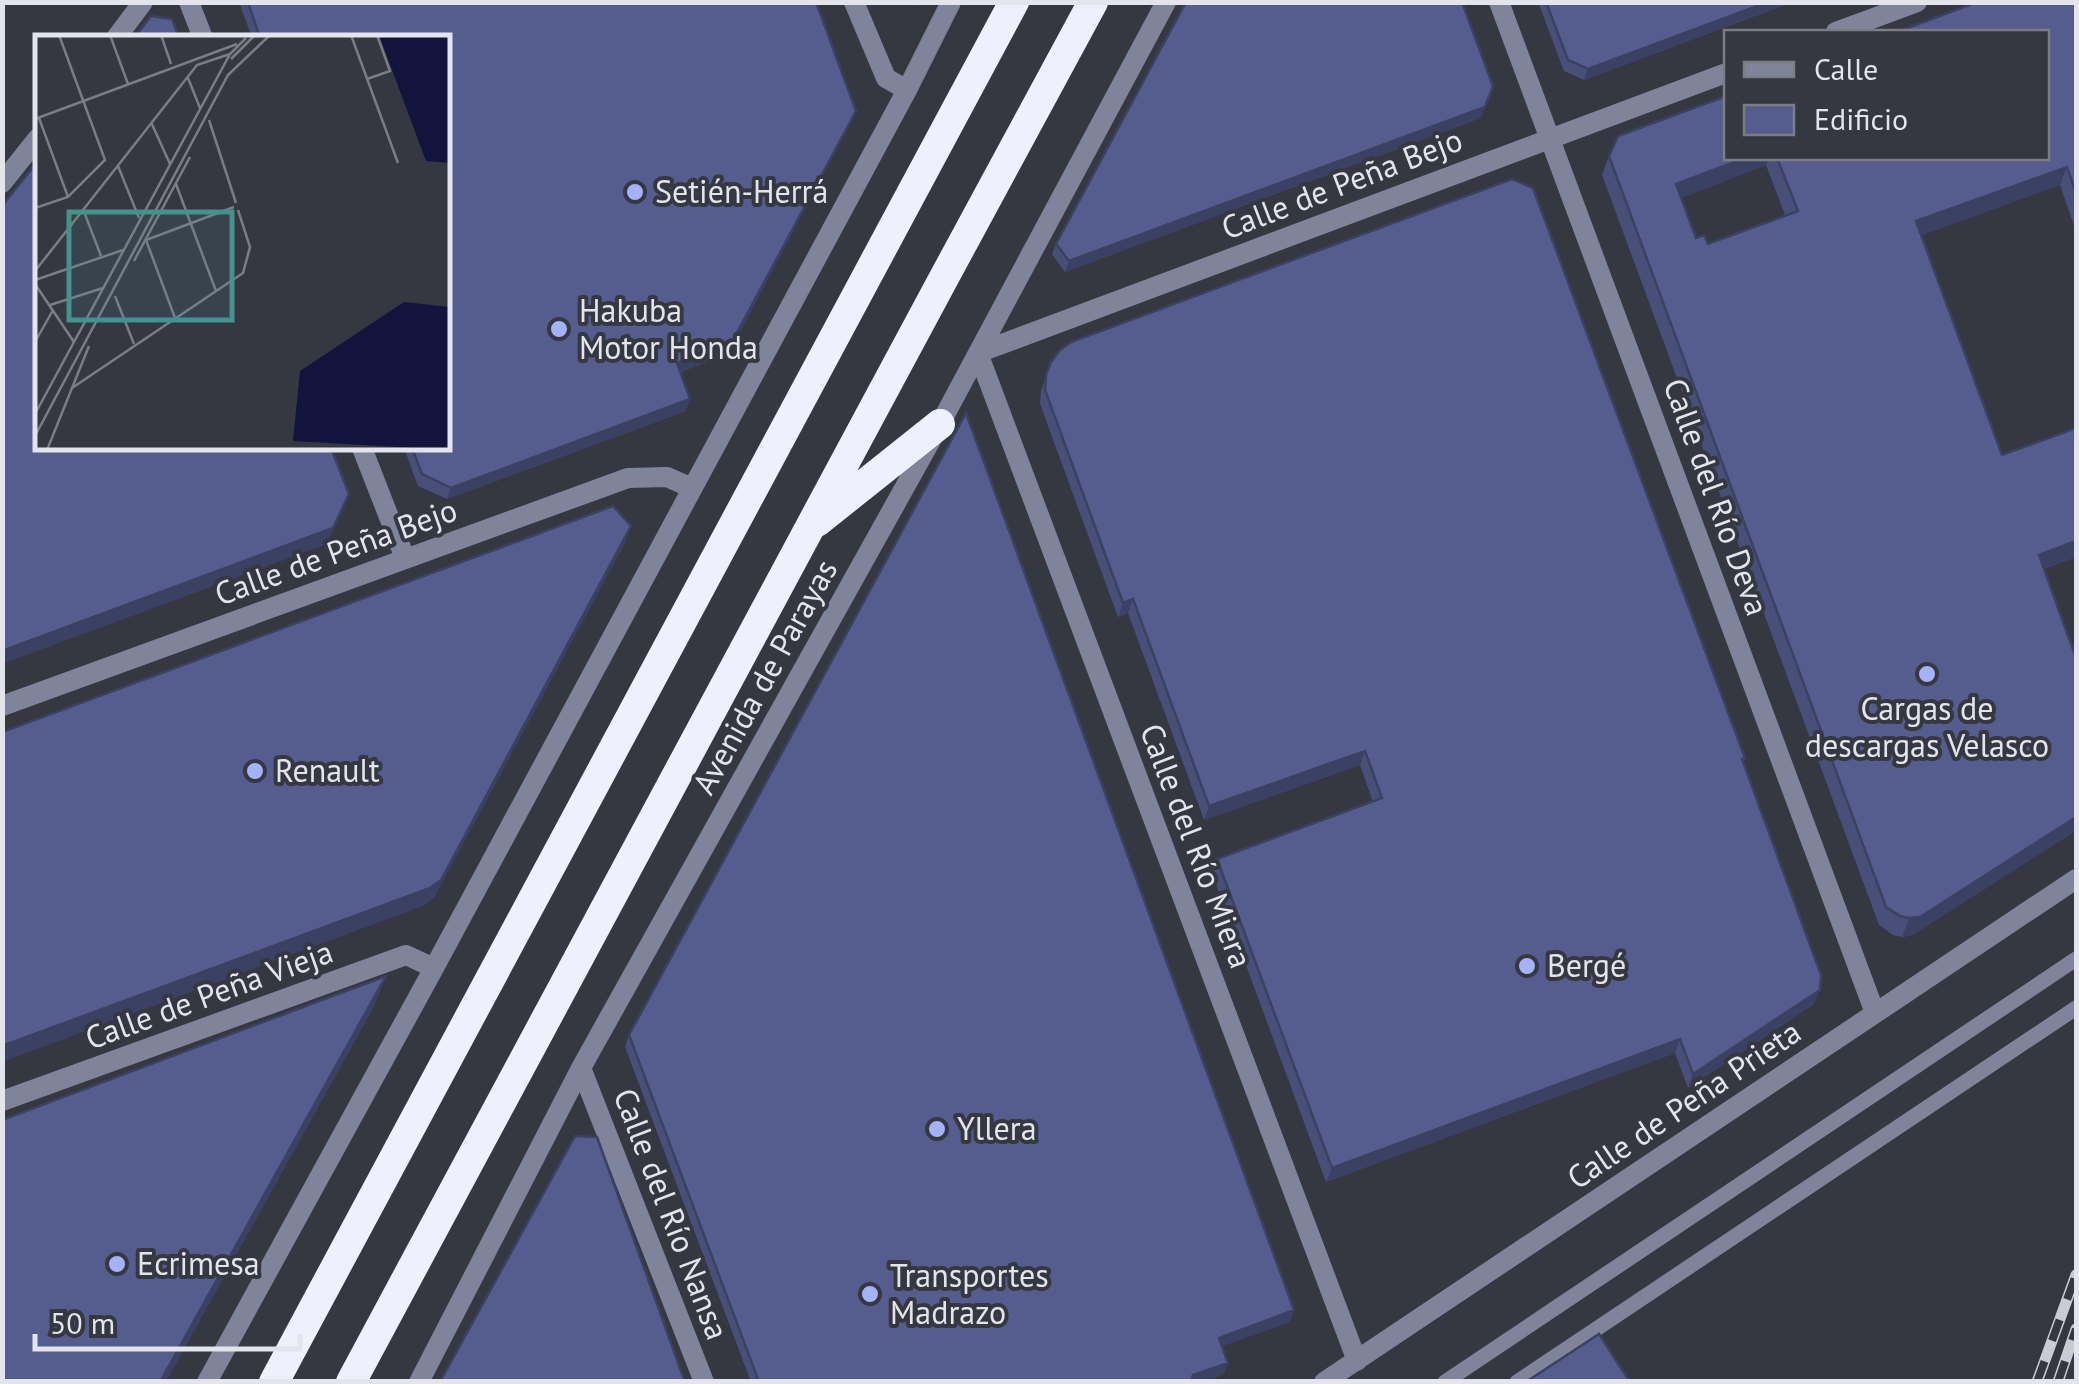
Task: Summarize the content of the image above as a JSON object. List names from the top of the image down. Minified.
{"streets":{"street":["Calle de Peña Bejo","Calle del Río Deva","Avenida de Parayas","Calle del Río Miera","Calle de Peña Vieja","Calle de Peña Prieta","Calle del Río Nansa"]},"crossings":[["Calle de Peña Bejo","Calle del Río Deva"],["Calle de Peña Bejo","Avenida de Parayas"],["Calle de Peña Bejo","Calle del Río Miera"],["Calle del Río Deva","Calle de Peña Prieta"],["Avenida de Parayas","Calle del Río Miera"],["Avenida de Parayas","Calle del Río Nansa"],["Calle del Río Miera","Calle de Peña Prieta"]],"places":["Setién-Herrá","Hakuba Motor Honda","Cargas de descargas Velasco","Renault","Bergé","Yllera","Ecrimesa","Transportes Madrazo"],"legend":["Calle","Edificio"],"scale_bar":"50 m"}
